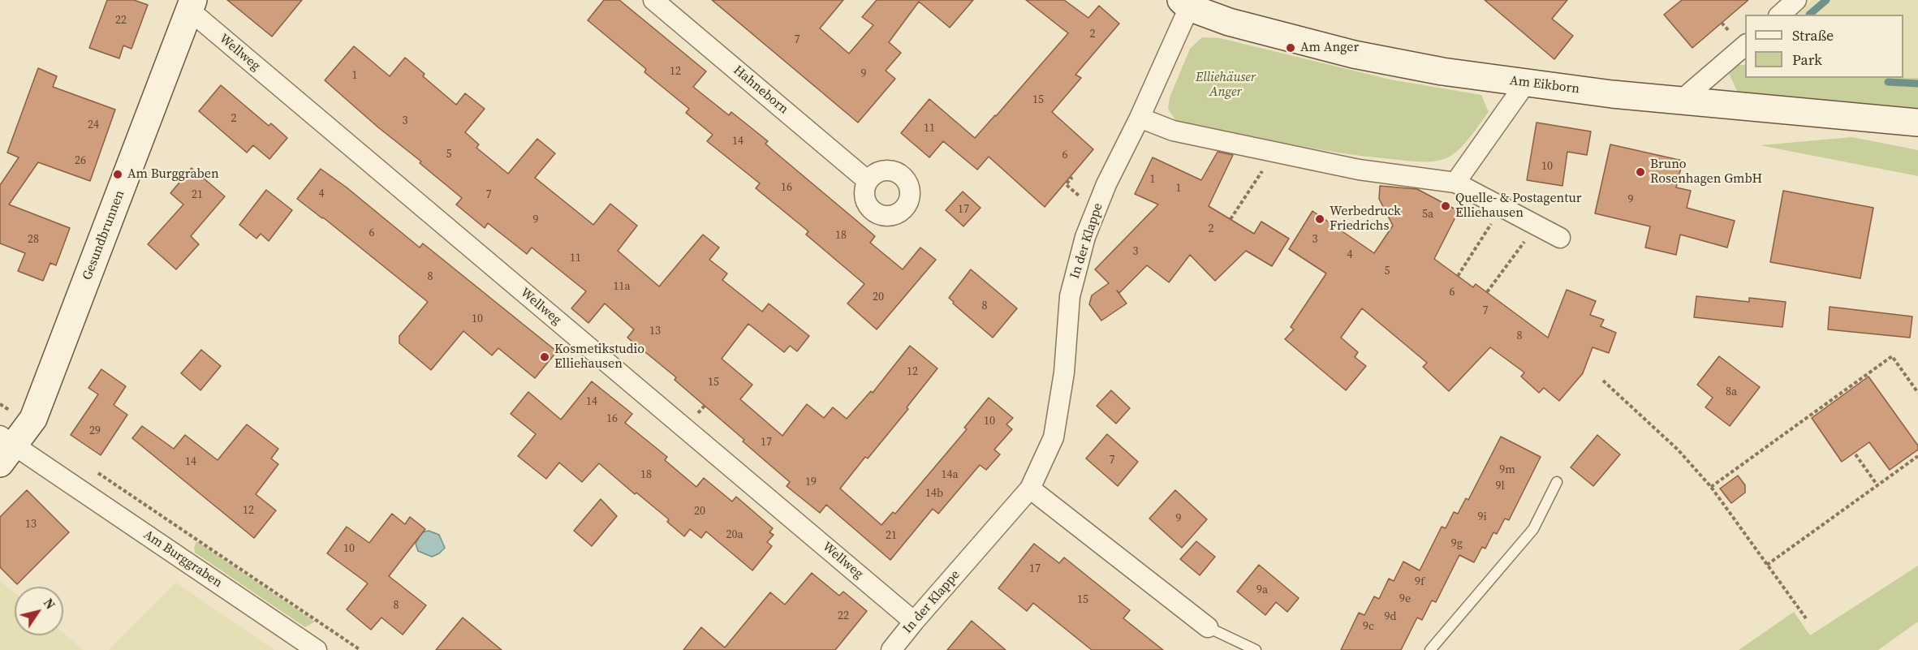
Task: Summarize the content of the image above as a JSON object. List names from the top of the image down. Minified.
{"streets":{"street":["Wellweg","Am Eikborn","Hahneborn","Gesundbrunnen","In der Klappe","Am Burggraben"]},"crossings":[["Wellweg","Gesundbrunnen"],["Wellweg","In der Klappe"],["Am Eikborn","In der Klappe"],["Gesundbrunnen","Am Burggraben"]],"parks":["Elliehäuser Anger"],"places":["Am Anger","Bruno Rosenhagen GmbH","Am Burggraben","Quelle- & Postagentur Elliehausen","Werbedruck Friedrichs","Kosmetikstudio Elliehausen"],"house_numbers":["22","2","7","12","9","1","15","2","3","24","11","14","5","6","26","10","1","16","1","4","21","7","9","17","5a","9","2","6","18","28","3","3","4","11","5","8","11a","6","20","8","7","10","13","8","12","15","8a","14","16","10","29","17","7","14","9m","18","14a","19","9l","14b","12","20","9i","9","13","20a","21","9g","10","17","9f","9a","9e","15","8","22","9d","9c"],"legend":["Straße","Park"],"north":"top right"}
